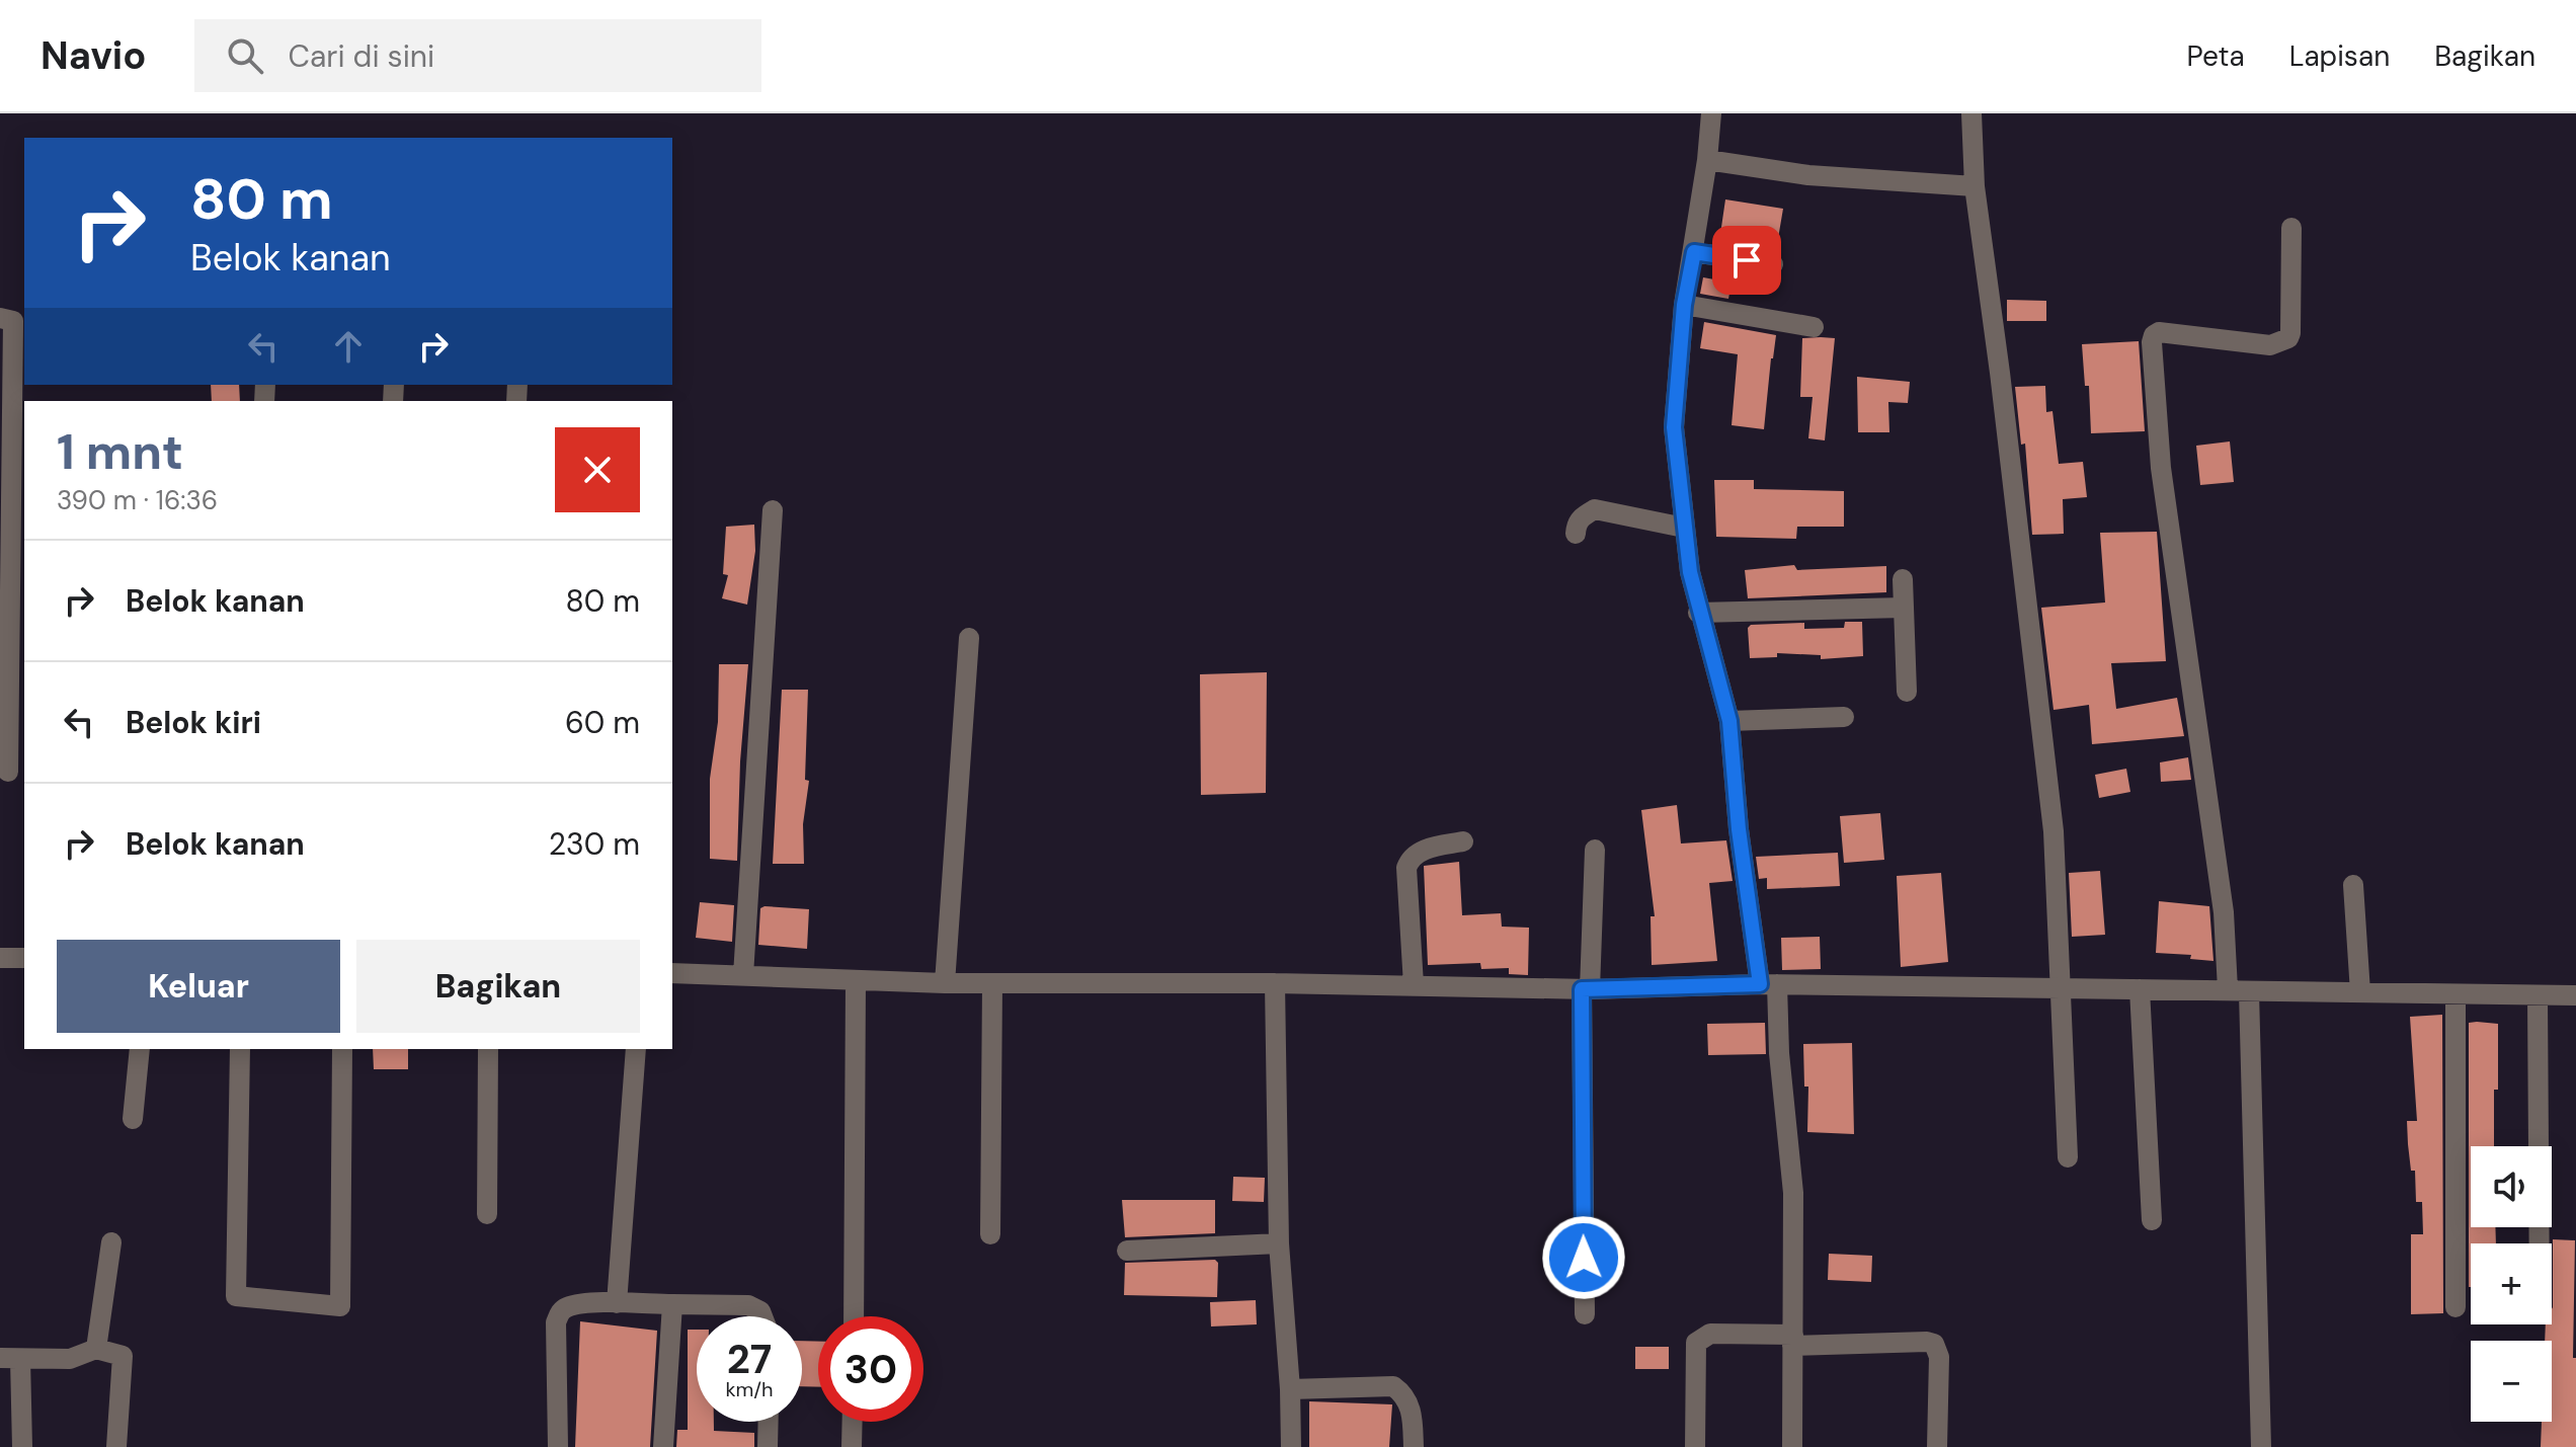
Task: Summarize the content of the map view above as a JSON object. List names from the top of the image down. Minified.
{"page":{"header":"Navio","search":"Cari di sini","nav":["Peta","Lapisan","Bagikan"],"turn":["80 m","Belok kanan"],"heading":["1 mnt","390 m · 16:36"],"list":[{"name":"Belok kanan","value":"80 m"},{"name":"Belok kiri","value":"60 m"},{"name":"Belok kanan","value":"230 m"}],"buttons":["Keluar","Bagikan"],"map_buttons":["+","−"],"speed":"27 km/h","limit":"30"}}
